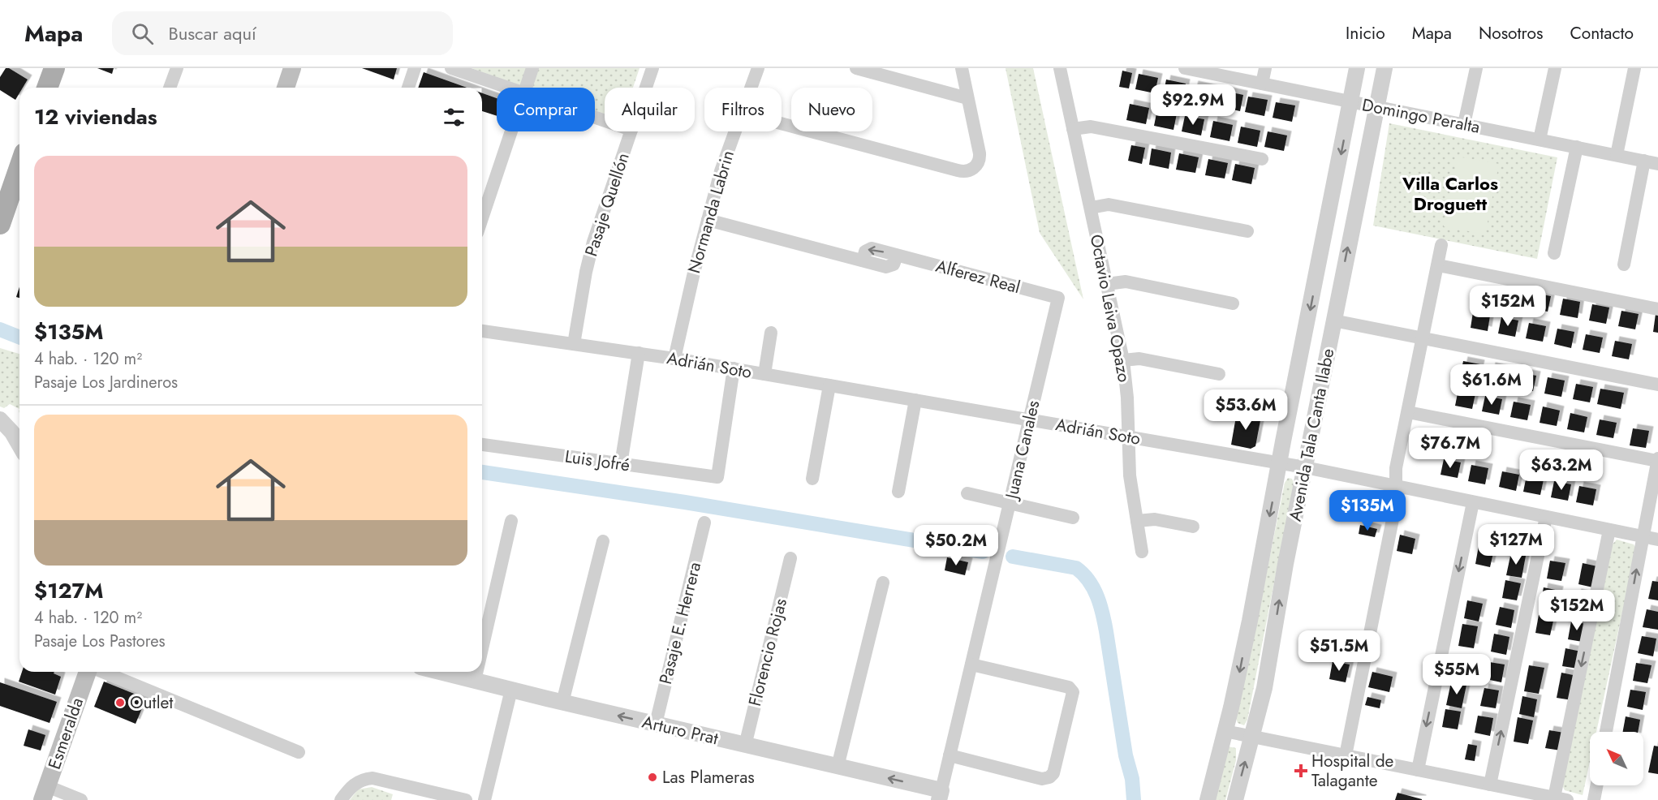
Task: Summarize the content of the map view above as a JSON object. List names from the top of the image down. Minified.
{"streets":{"main road":["Esmeralda"],"street":["Domingo Peralta","Pasaje Quellón","Normanda Labrin","Alferez Real","Octavio Leiva Opazo","Adrián Soto","Avenida Tala Canta Ilabe","Juana Canales","Luis Jofré","Pasaje E. Herrera","Florencio Rojas","Arturo Prat"]},"crossings":[["Domingo Peralta","Avenida Tala Canta Ilabe"],["Pasaje Quellón","Adrián Soto"],["Normanda Labrin","Alferez Real"],["Normanda Labrin","Adrián Soto"],["Alferez Real","Juana Canales"],["Octavio Leiva Opazo","Adrián Soto"],["Adrián Soto","Avenida Tala Canta Ilabe"],["Adrián Soto","Juana Canales"],["Adrián Soto","Luis Jofré"],["Juana Canales","Arturo Prat"],["Pasaje E. Herrera","Arturo Prat"],["Florencio Rojas","Arturo Prat"]],"one_way":["Arturo Prat"],"districts":["Villa Carlos Droguett"],"places":{"other":["Outlet","Las Plameras"],"health":["Hospital de Talagante"]},"north":"top left","page":{"header":"Mapa","search":"Buscar aquí","nav":["Inicio","Mapa","Nosotros","Contacto"],"price":["$92.9M","$152M","$61.6M","$53.6M","$76.7M","$63.2M","$135M","$127M","$50.2M","$152M","$51.5M","$55M"],"chip":["Comprar","Alquilar","Filtros","Nuevo"],"heading":"12 viviendas","list":[{"name":"$135M","note":"4 hab. · 120 m² · Pasaje Los Jardineros"},{"name":"$127M","note":"4 hab. · 120 m² · Pasaje Los Pastores"}]}}
